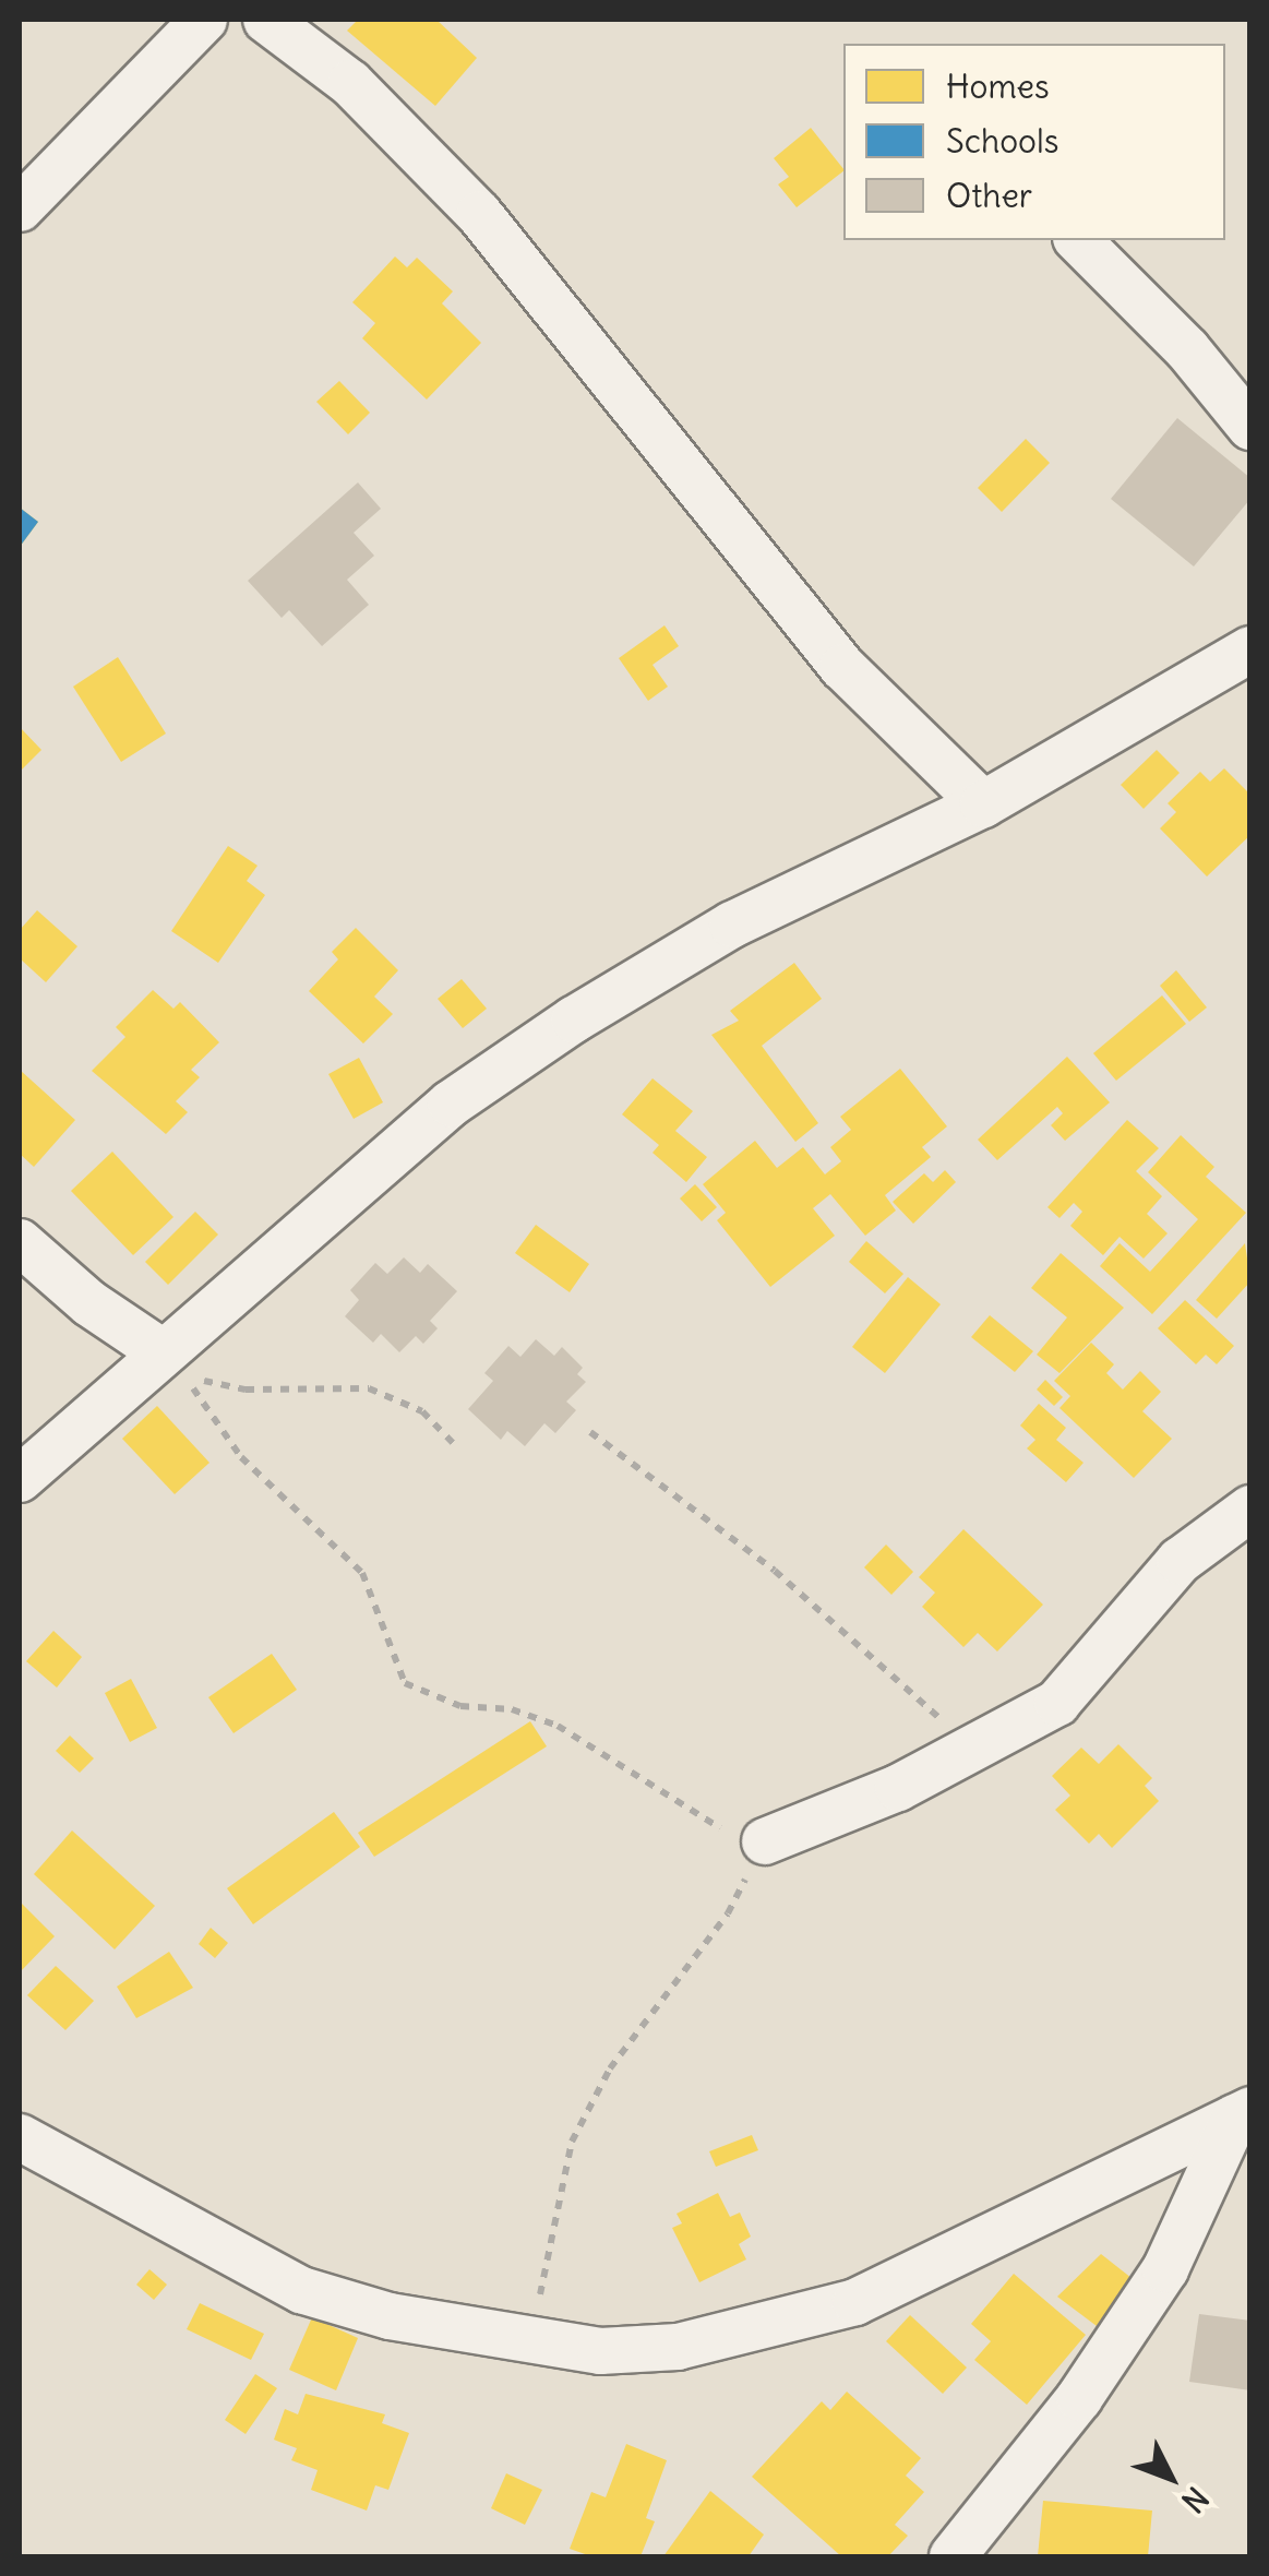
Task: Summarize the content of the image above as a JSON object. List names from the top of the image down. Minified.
{"legend":["Homes","Schools","Other"],"north":"bottom right"}
